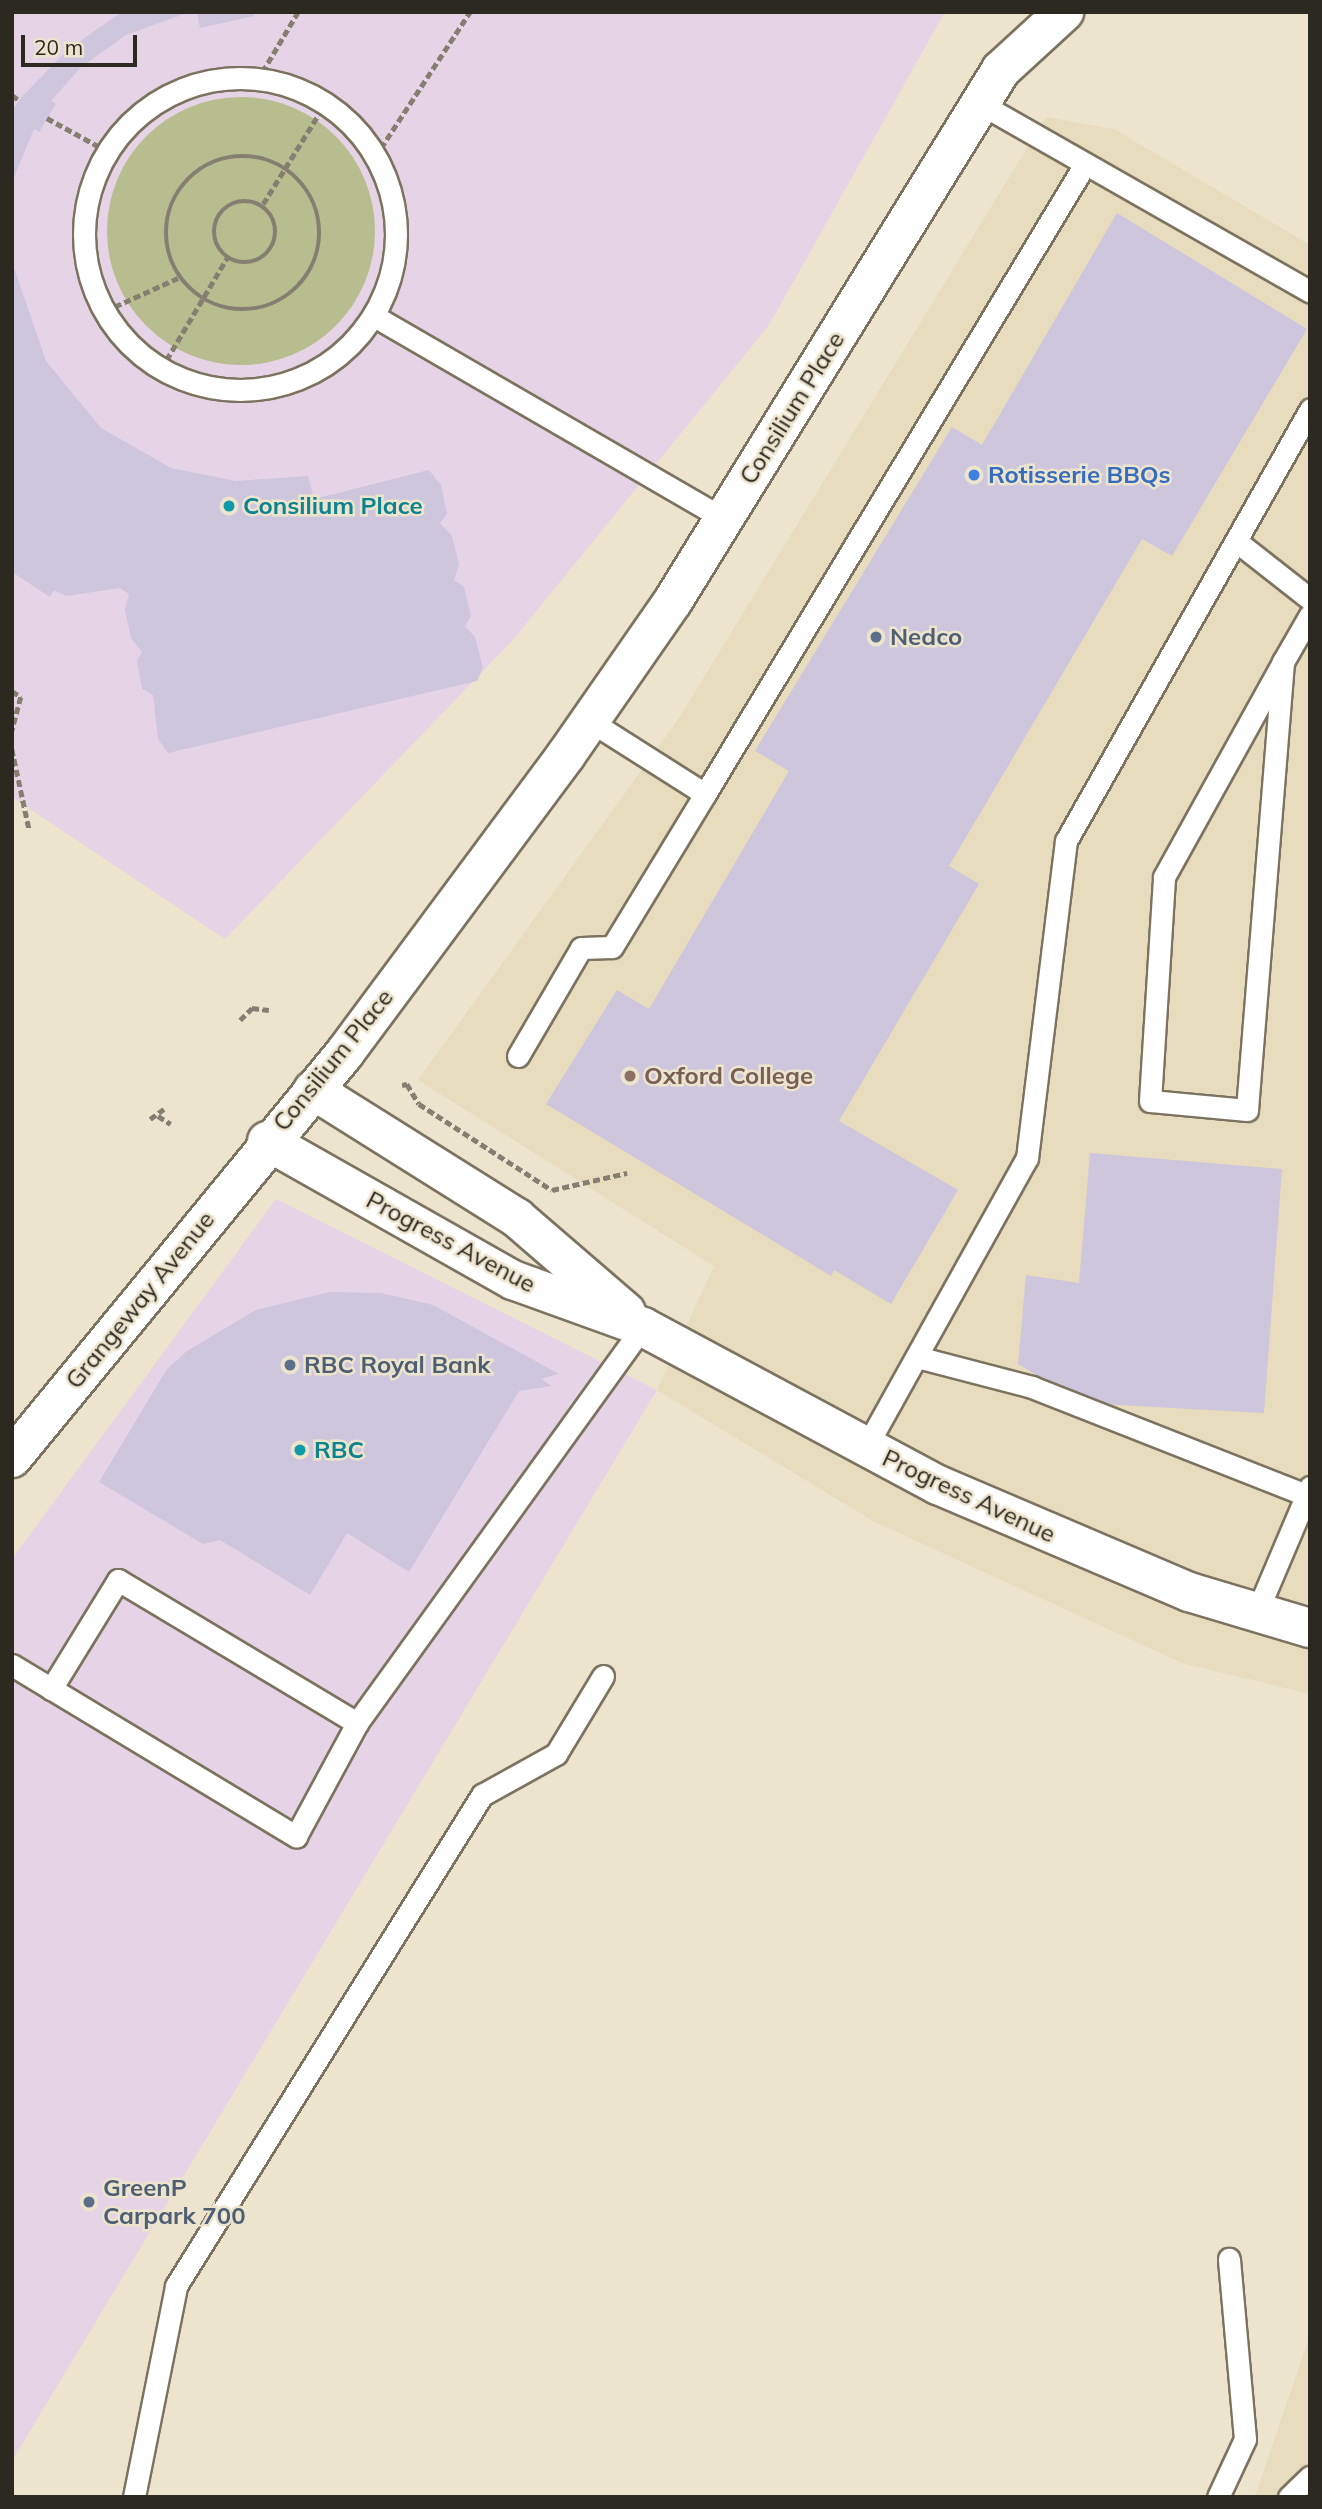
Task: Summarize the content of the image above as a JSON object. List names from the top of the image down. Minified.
{"streets":{"street":["Consilium Place","Progress Avenue","Grangeway Avenue"]},"crossings":[["Consilium Place","Progress Avenue"],["Consilium Place","Grangeway Avenue"],["Progress Avenue","Grangeway Avenue"]],"places":["Rotisserie BBQs","Consilium Place","Nedco","Oxford College","RBC Royal Bank","RBC","GreenP Carpark 700"],"scale_bar":"20 m"}
